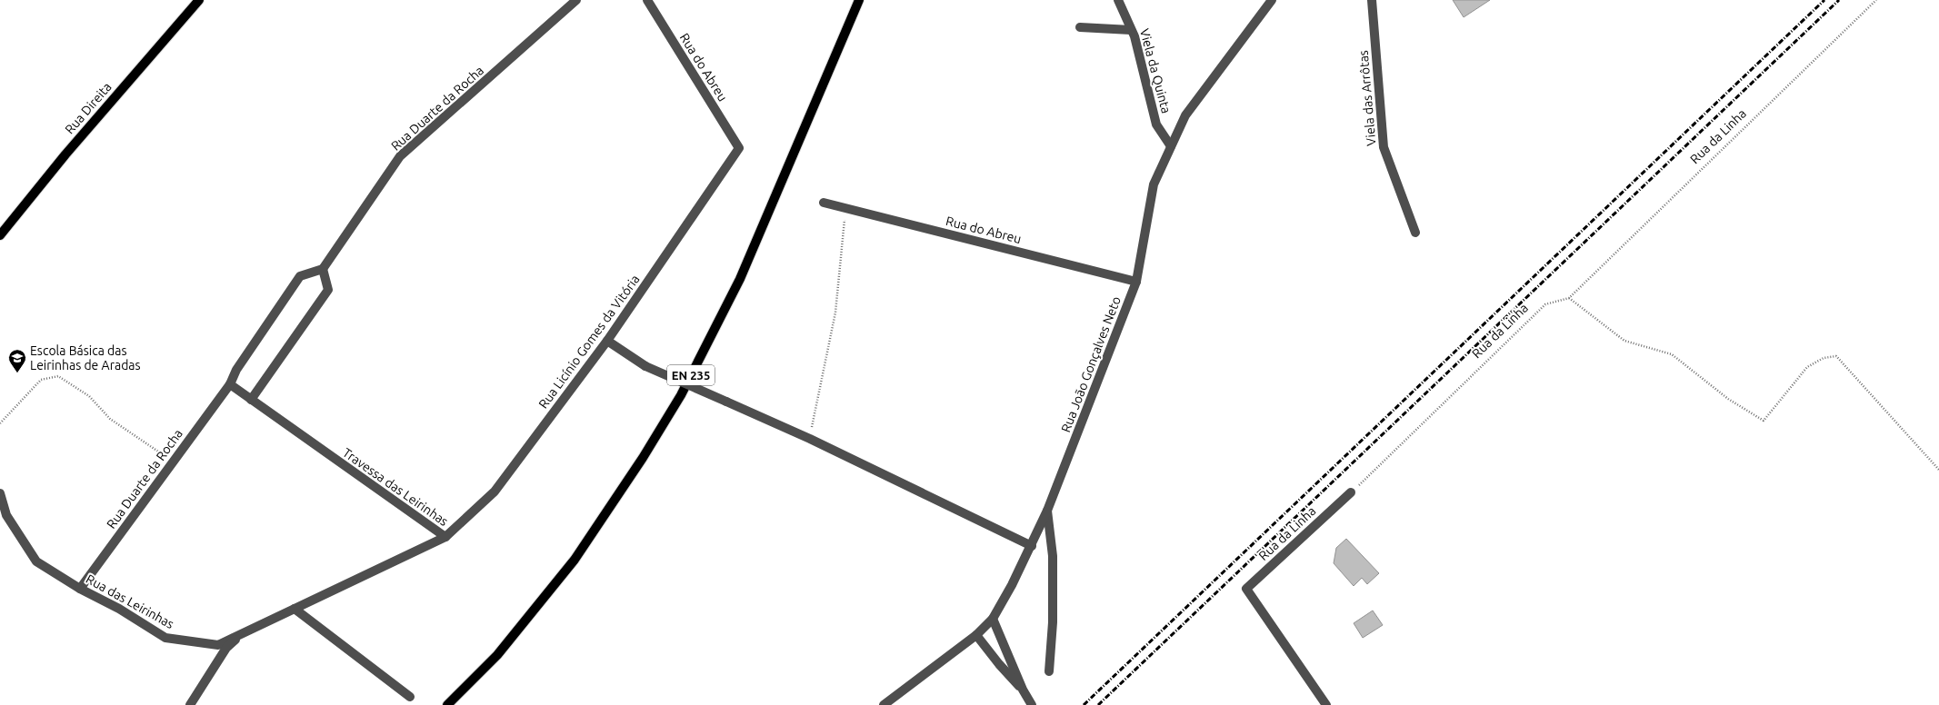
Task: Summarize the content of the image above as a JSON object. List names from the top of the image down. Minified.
{"streets":{"main road":["Rua Direita","EN 235"],"street":["Rua do Abreu","Viela da Quinta","Viela das Arrôtas","Rua Duarte da Rocha","Rua da Linha","Rua Licínio Gomes da Vitória","Rua João Gonçalves Neto","Travessa das Leirinhas","Rua das Leirinhas"]},"crossings":[["Rua do Abreu","Rua Licínio Gomes da Vitória"],["Rua do Abreu","Rua João Gonçalves Neto"],["Viela da Quinta","Rua João Gonçalves Neto"],["Rua Duarte da Rocha","Travessa das Leirinhas"],["Rua Duarte da Rocha","Rua das Leirinhas"],["Rua Licínio Gomes da Vitória","Travessa das Leirinhas"],["Travessa das Leirinhas","Rua das Leirinhas"]],"places":{"school or university":["Escola Básica das Leirinhas de Aradas"]}}
